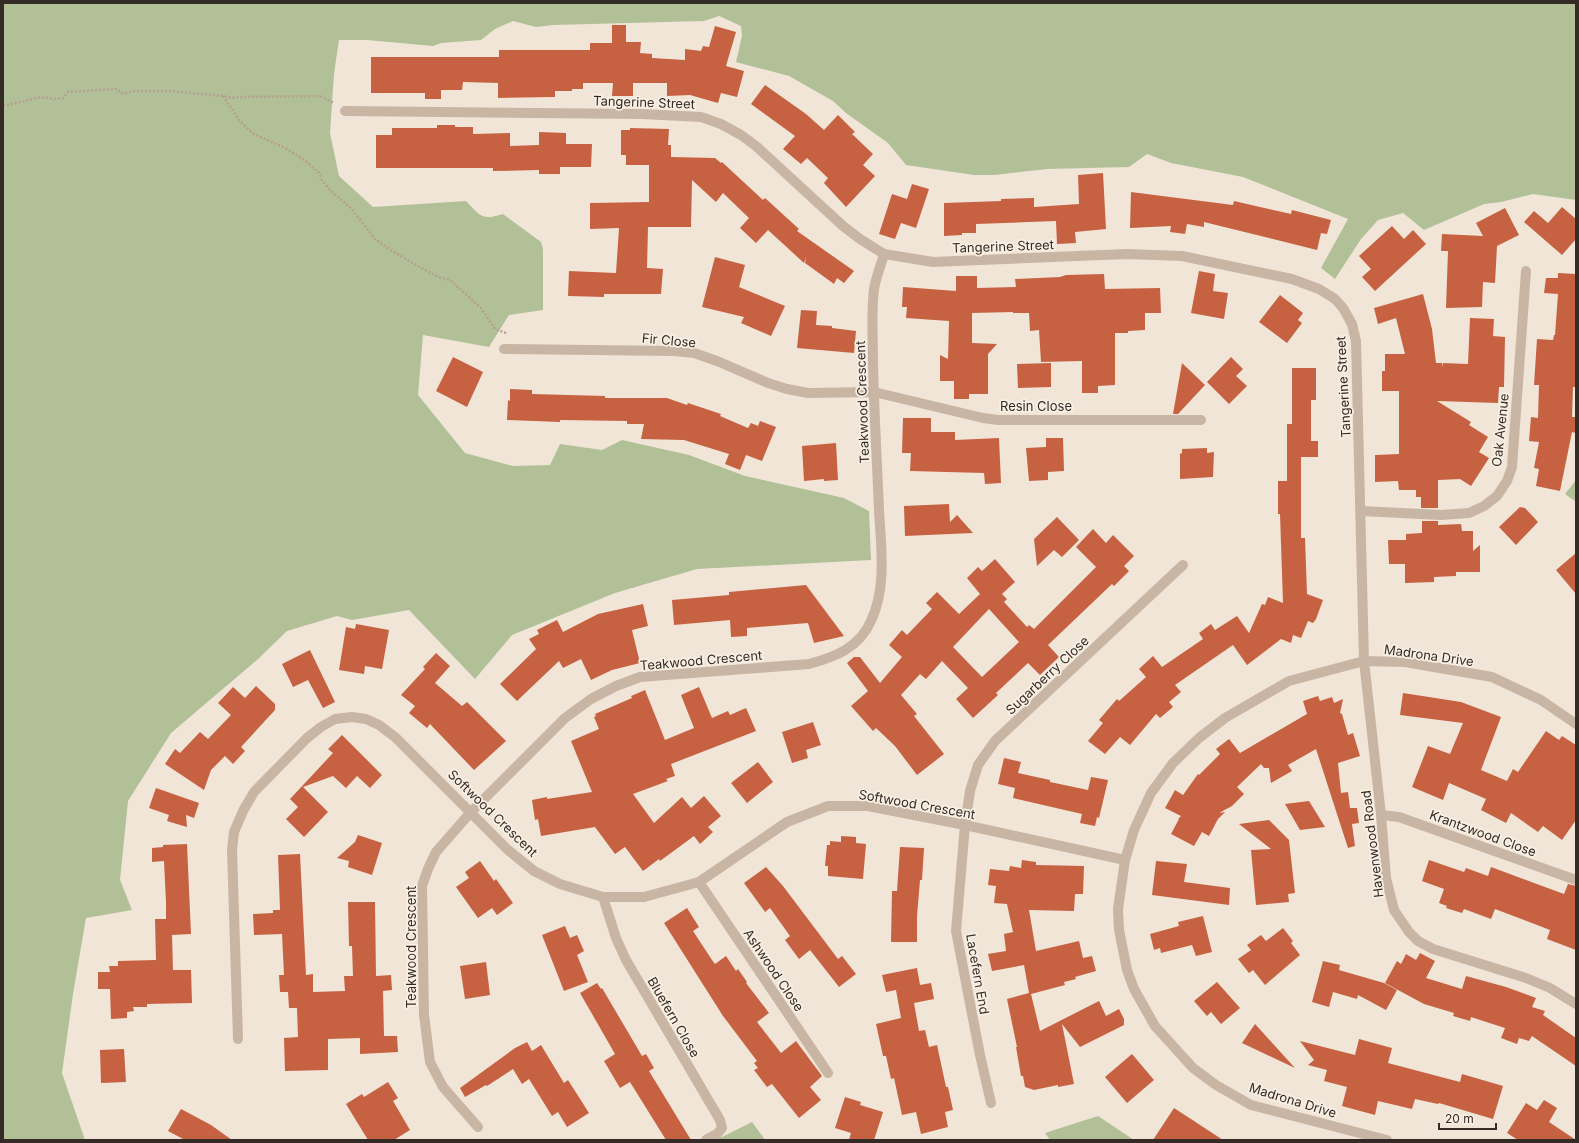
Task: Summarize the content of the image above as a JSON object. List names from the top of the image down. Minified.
{"streets":{"street":["Tangerine Street","Fir Close","Teakwood Crescent","Resin Close","Oak Avenue","Madrona Drive","Sugarberry Close","Softwood Crescent","Krantzwood Close","Havenwood Road","Ashwood Close","Lacefern End","Bluefern Close"]},"crossings":[["Tangerine Street","Teakwood Crescent"],["Tangerine Street","Oak Avenue"],["Tangerine Street","Madrona Drive"],["Tangerine Street","Havenwood Road"],["Fir Close","Teakwood Crescent"],["Fir Close","Resin Close"],["Teakwood Crescent","Resin Close"],["Teakwood Crescent","Softwood Crescent"],["Madrona Drive","Softwood Crescent"],["Madrona Drive","Havenwood Road"],["Sugarberry Close","Softwood Crescent"],["Sugarberry Close","Lacefern End"],["Softwood Crescent","Ashwood Close"],["Softwood Crescent","Lacefern End"],["Softwood Crescent","Bluefern Close"],["Krantzwood Close","Havenwood Road"]],"scale_bar":"20 m"}
